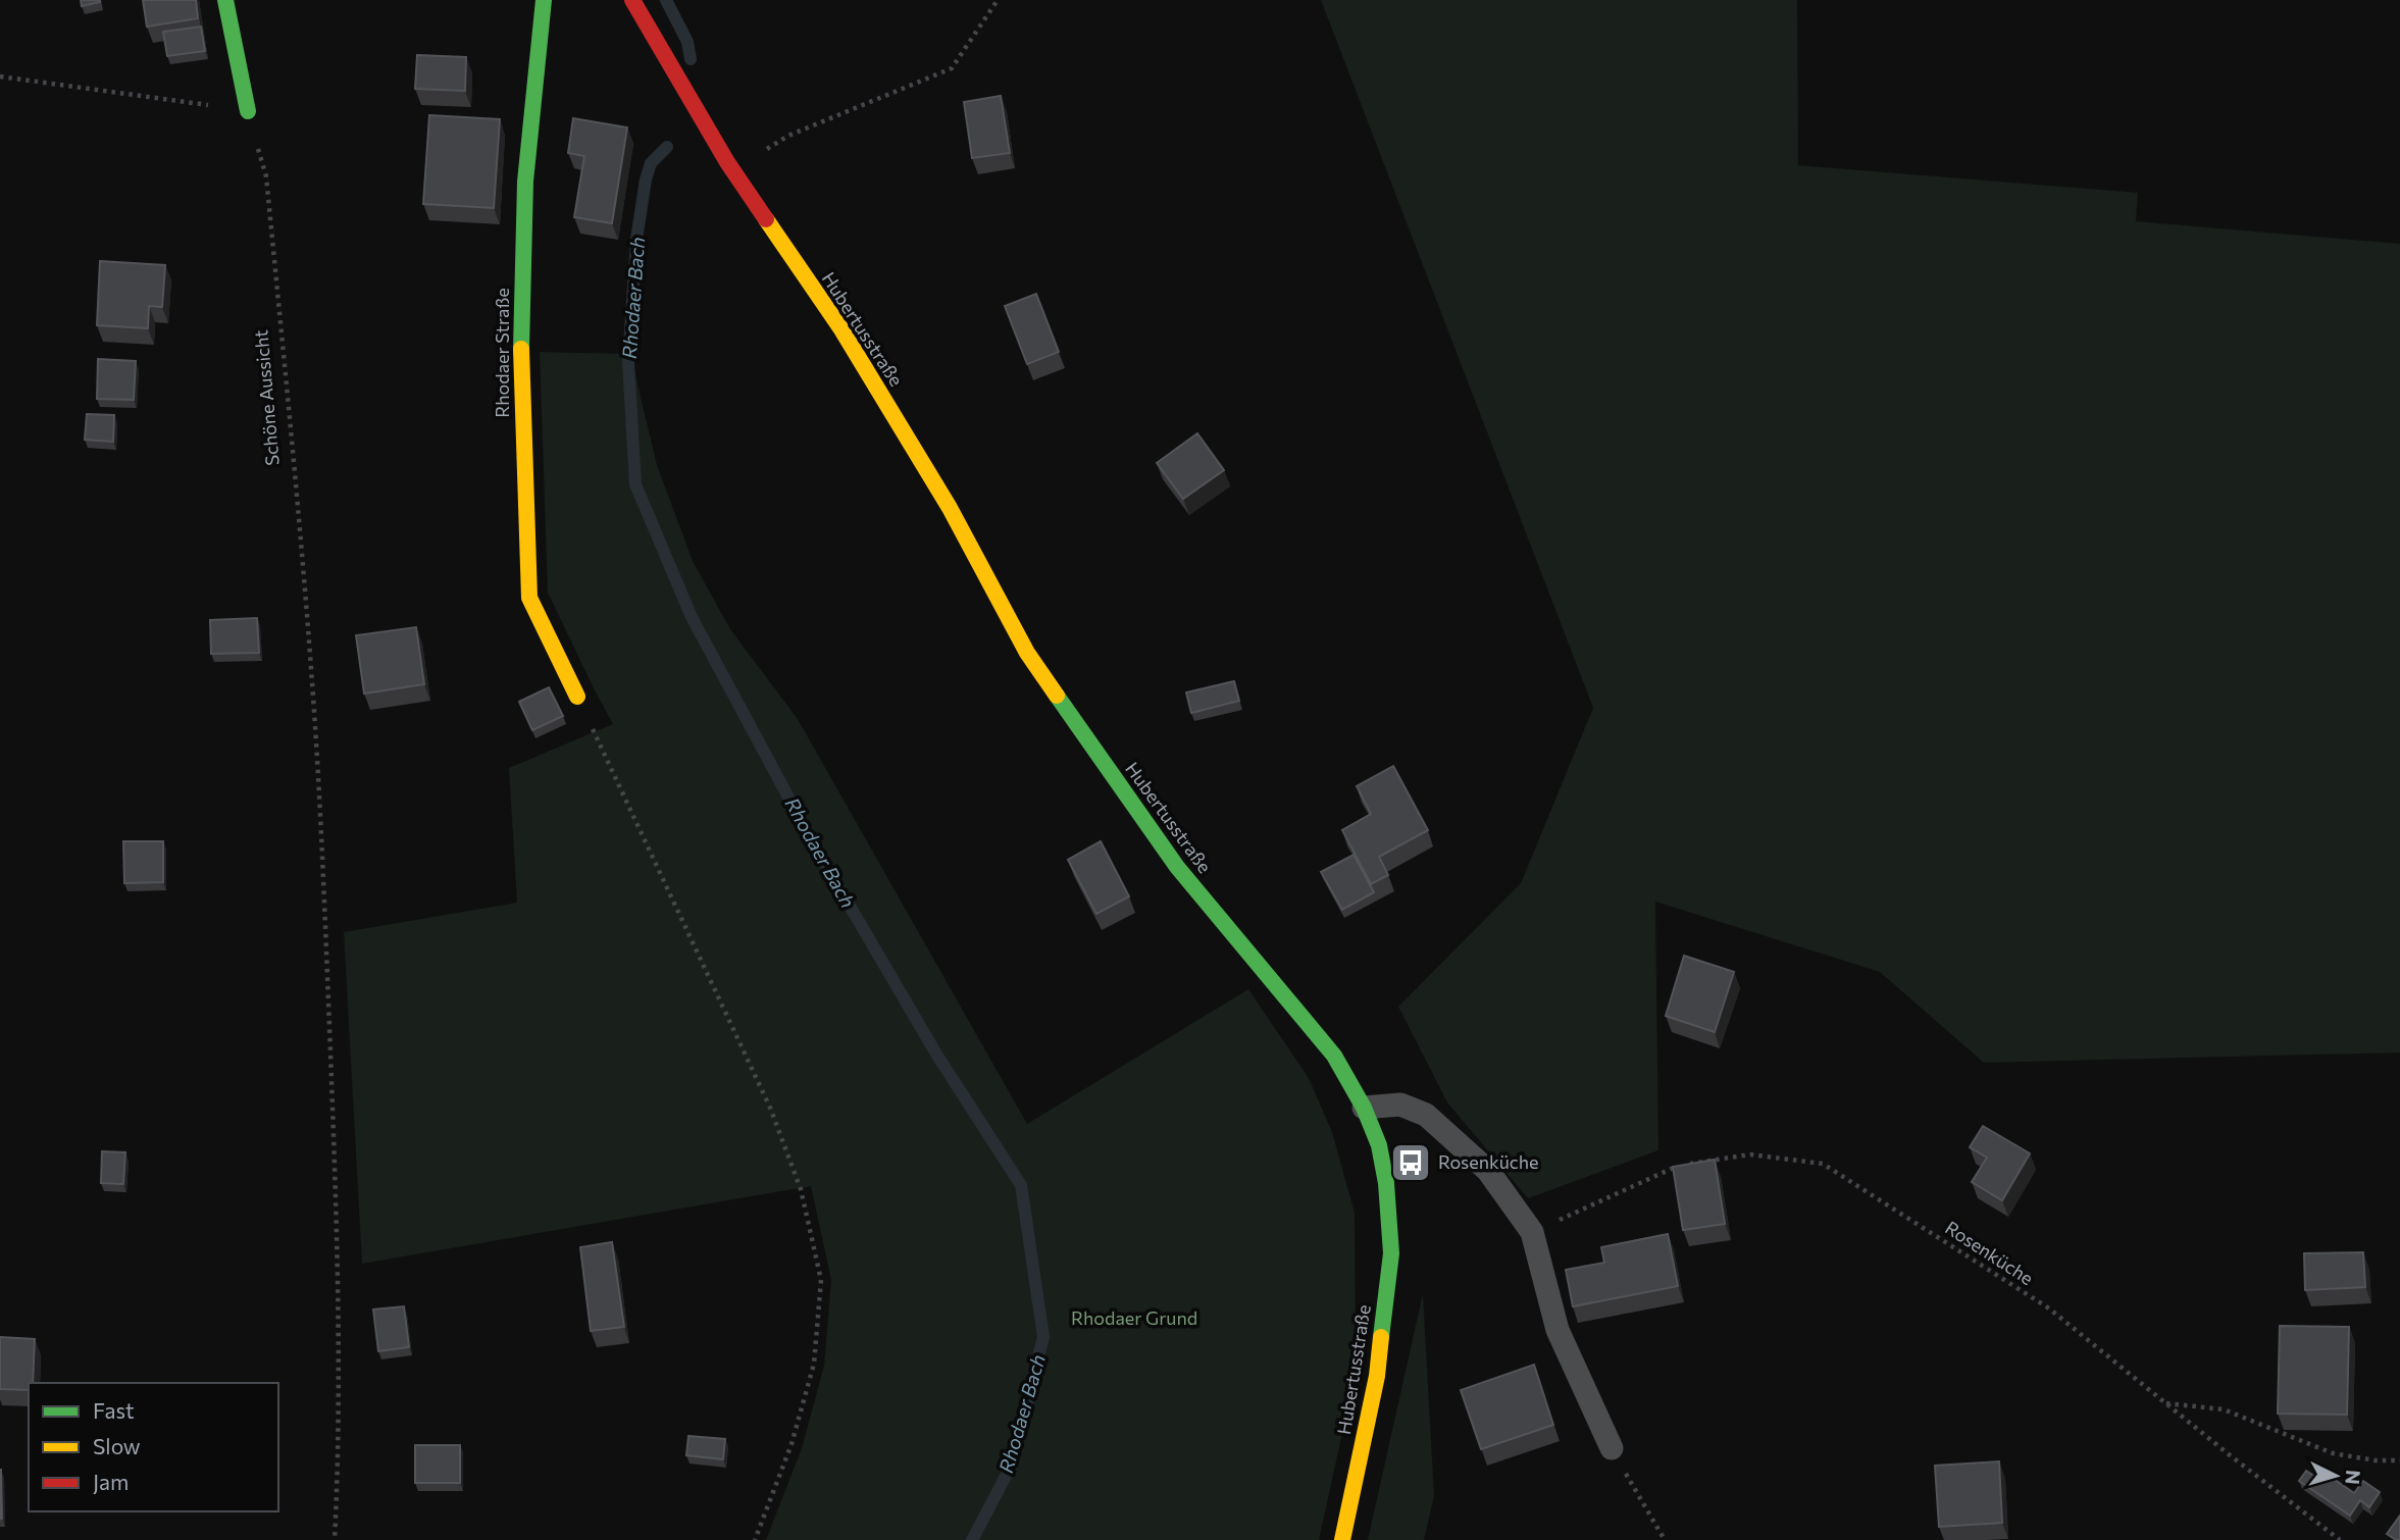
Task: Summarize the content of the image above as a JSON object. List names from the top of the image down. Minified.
{"streets":{"street":["Hubertusstraße","Rhodaer Straße"],"path":["Schöne Aussicht","Rosenküche"]},"water":["Rhodaer Bach"],"parks":["Rhodaer Grund"],"places":{"bus stop":["Rosenküche"]},"legend":["Fast","Slow","Jam"],"north":"right"}
